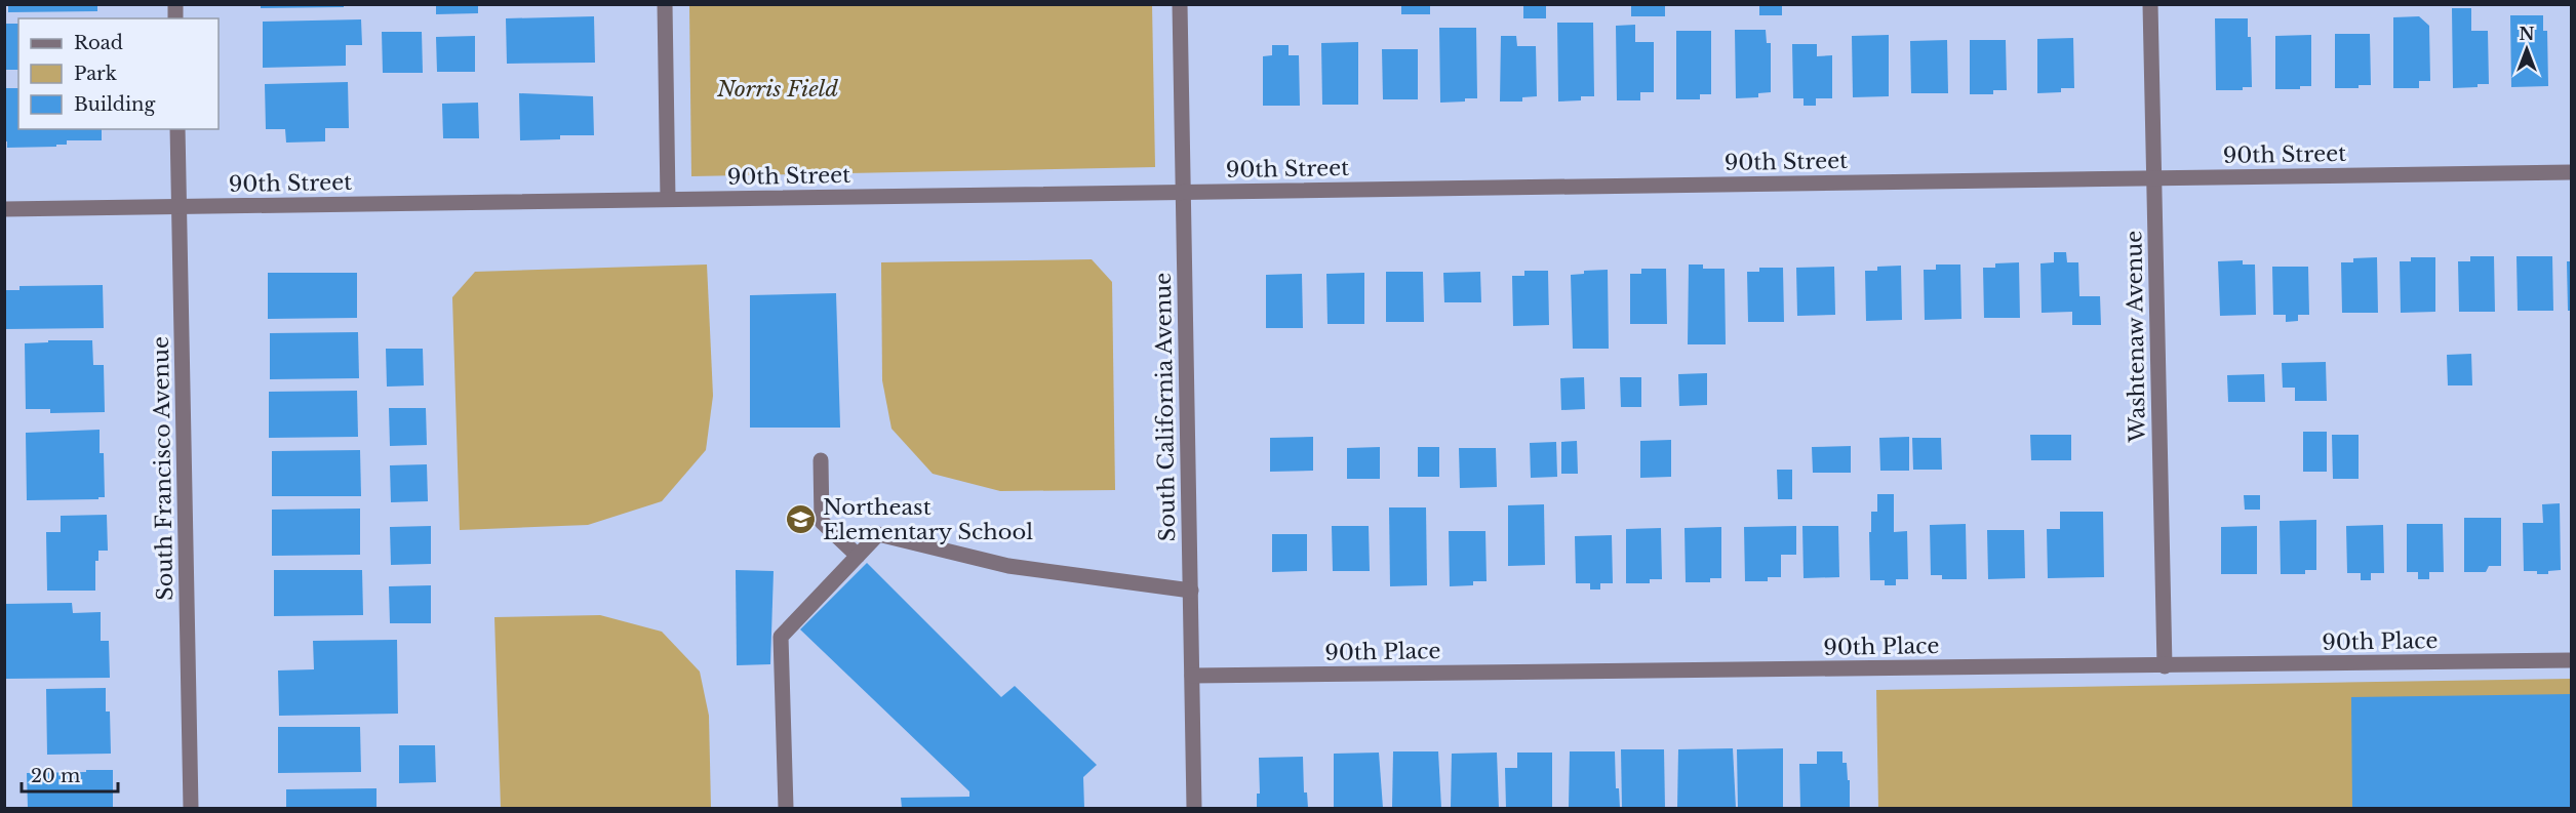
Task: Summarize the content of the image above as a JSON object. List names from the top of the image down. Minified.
{"streets":{"street":["90th Street","Washtenaw Avenue","South California Avenue","South Francisco Avenue","90th Place"]},"crossings":[["90th Street","Washtenaw Avenue"],["90th Street","South California Avenue"],["90th Street","South Francisco Avenue"],["Washtenaw Avenue","90th Place"],["South California Avenue","90th Place"]],"parks":["Norris Field"],"places":{"school or university":["Northeast Elementary School"]},"legend":["Road","Park","Building"],"scale_bar":"20 m","north":"top"}
